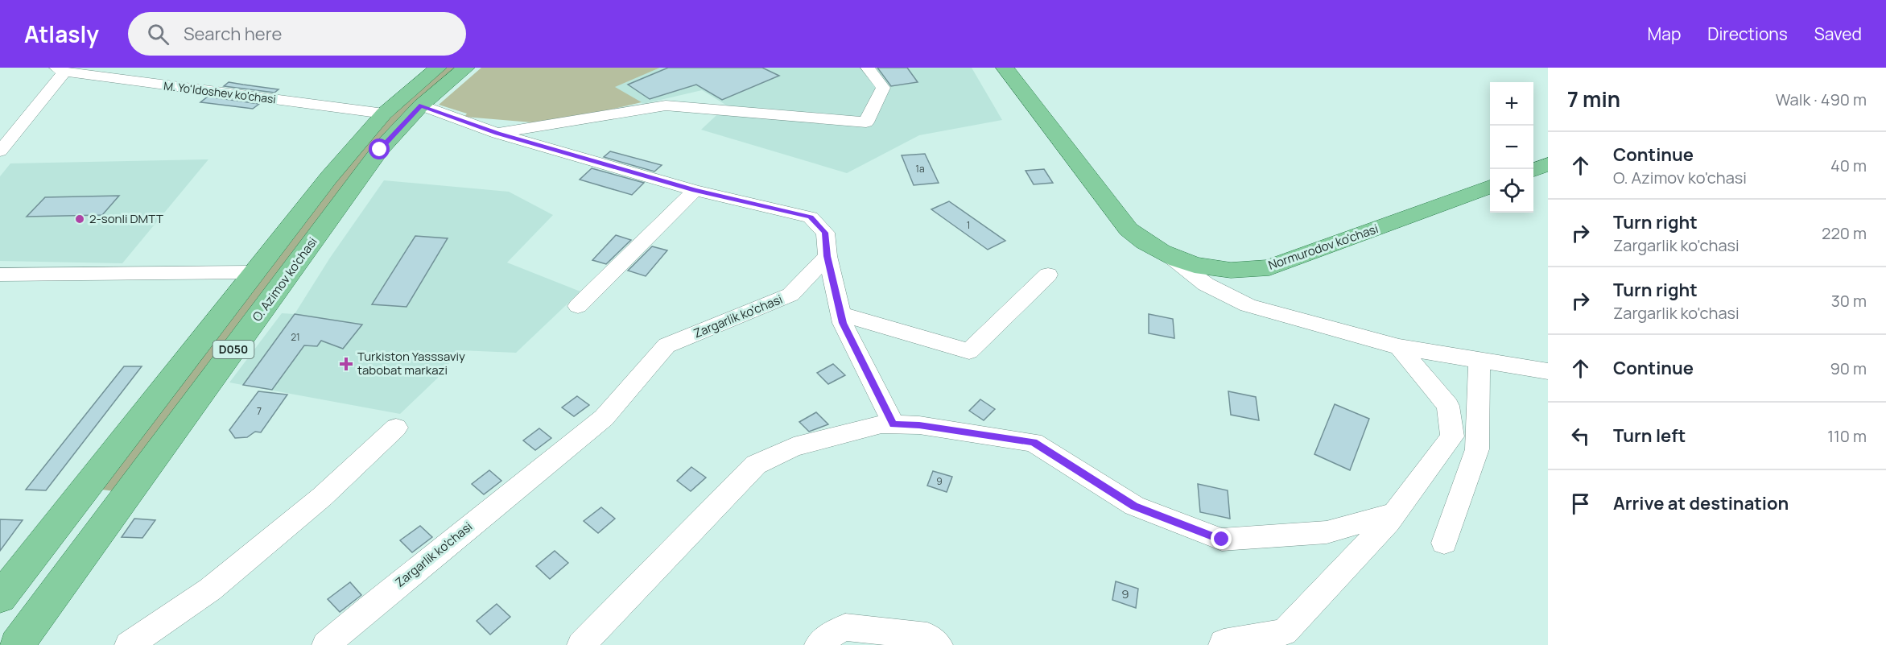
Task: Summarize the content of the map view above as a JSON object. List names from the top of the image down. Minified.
{"streets":{"main road":["Normurodov ko'chasi","O. Azimov ko'chasi","D050"],"street":["M. Yo'ldoshev ko'chasi","Zargarlik ko'chasi"]},"crossings":[["M. Yo'ldoshev ko'chasi","D050"]],"places":{"other":["2-sonli DMTT"],"health":["Turkiston Yasssaviy tabobat markazi"]},"house_numbers":["1a","1","21","7","9","9"],"page":{"header":"Atlasly","search":"Search here","nav":["Map","Directions","Saved"],"heading":["7 min","Walk · 490 m"],"map_buttons":["+","−"],"list":[["Continue","O. Azimov ko'chasi","40 m"],["Turn right","Zargarlik ko'chasi","220 m"],["Turn right","Zargarlik ko'chasi","30 m"],["Continue","90 m"],["Turn left","110 m"],"Arrive at destination"]}}
